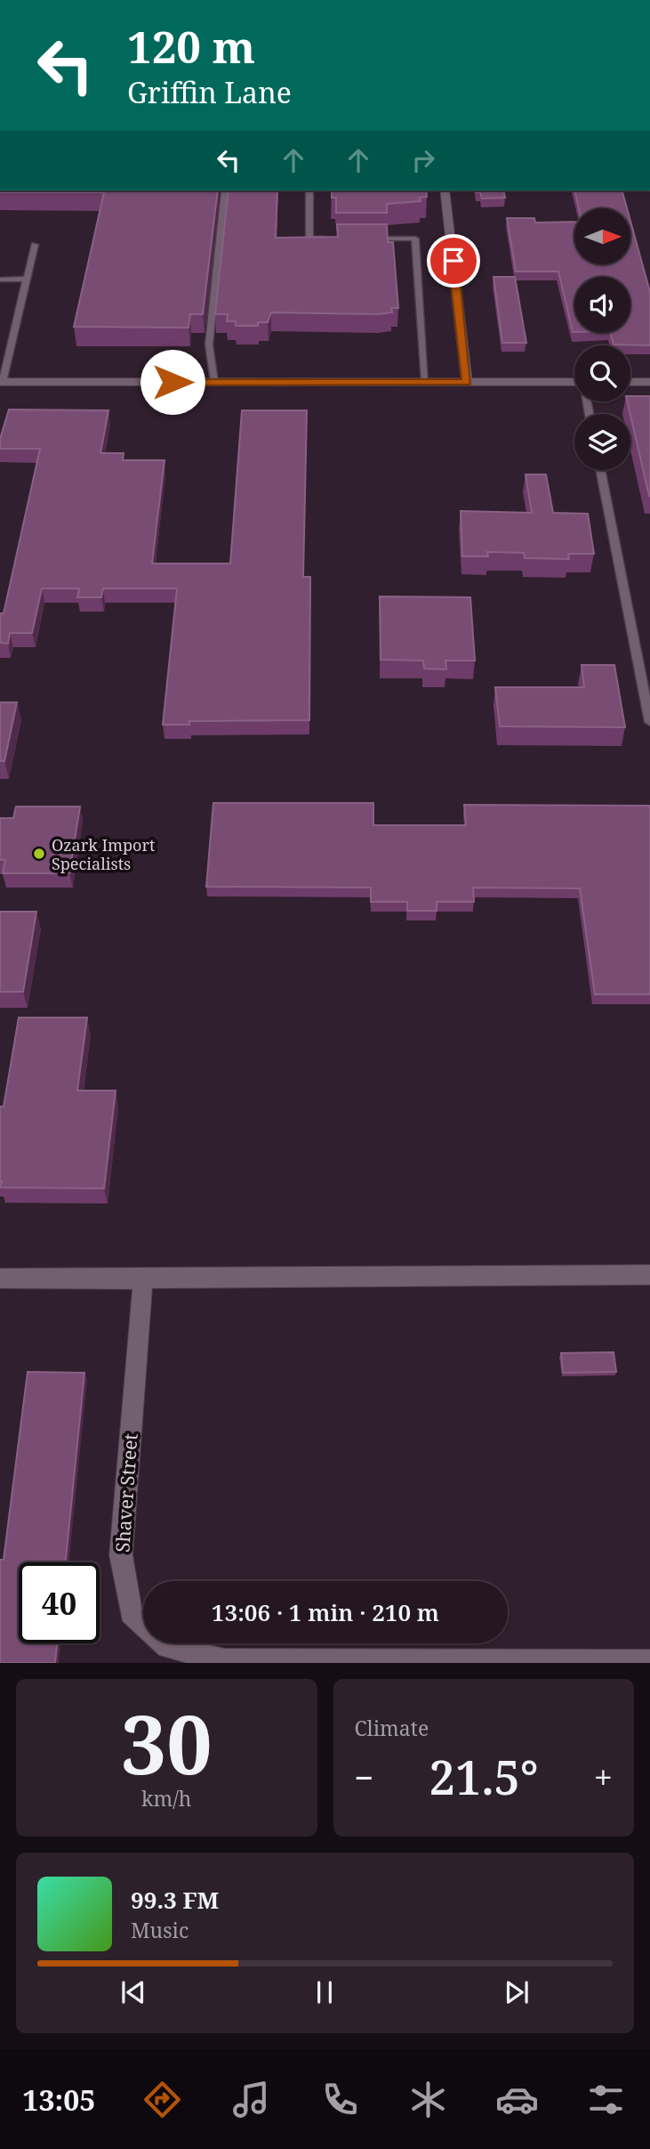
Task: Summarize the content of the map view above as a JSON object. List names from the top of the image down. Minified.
{"streets":{"street":["Shaver Street"]},"places":["Ozark Import Specialists"],"north":"right","page":{"turn":["120 m","Griffin Lane"],"limit":"40","trip":"13:06 · 1 min · 210 m","tile":[["30","km/h"],"Climate"],"heat":["−","21.5°","+"],"song":["99.3 FM","Music"],"tabs":"13:05"}}
